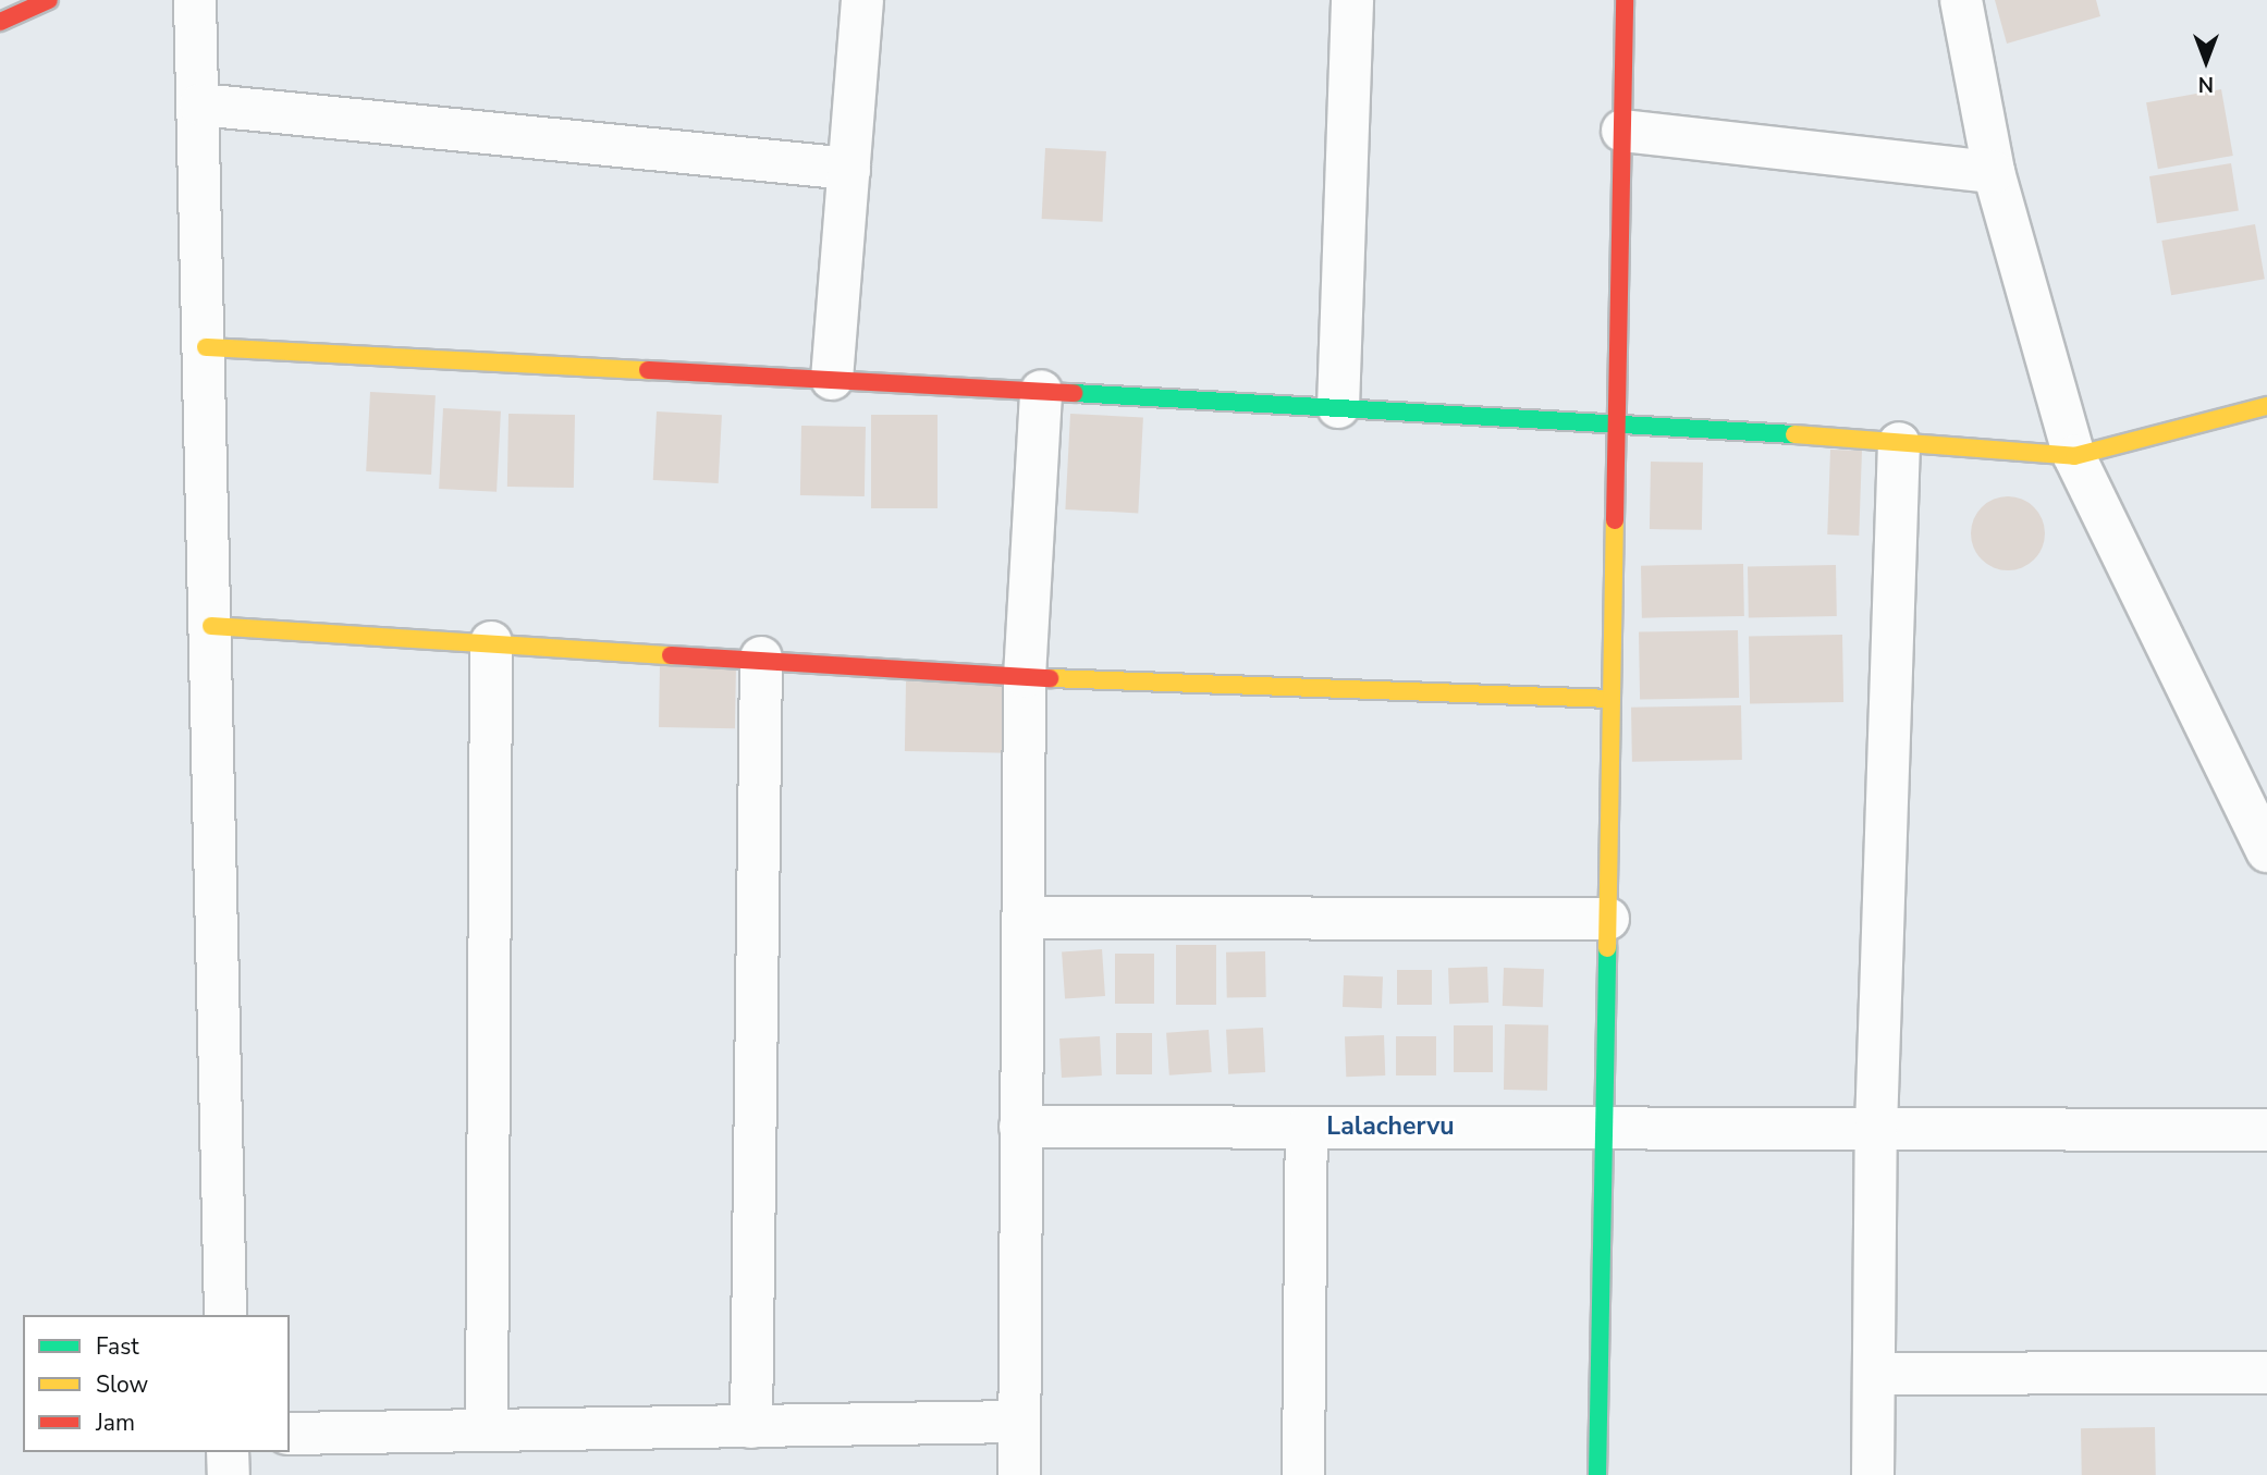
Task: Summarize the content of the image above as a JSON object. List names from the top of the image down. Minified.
{"districts":["Lalachervu"],"legend":["Fast","Slow","Jam"],"north":"bottom"}
